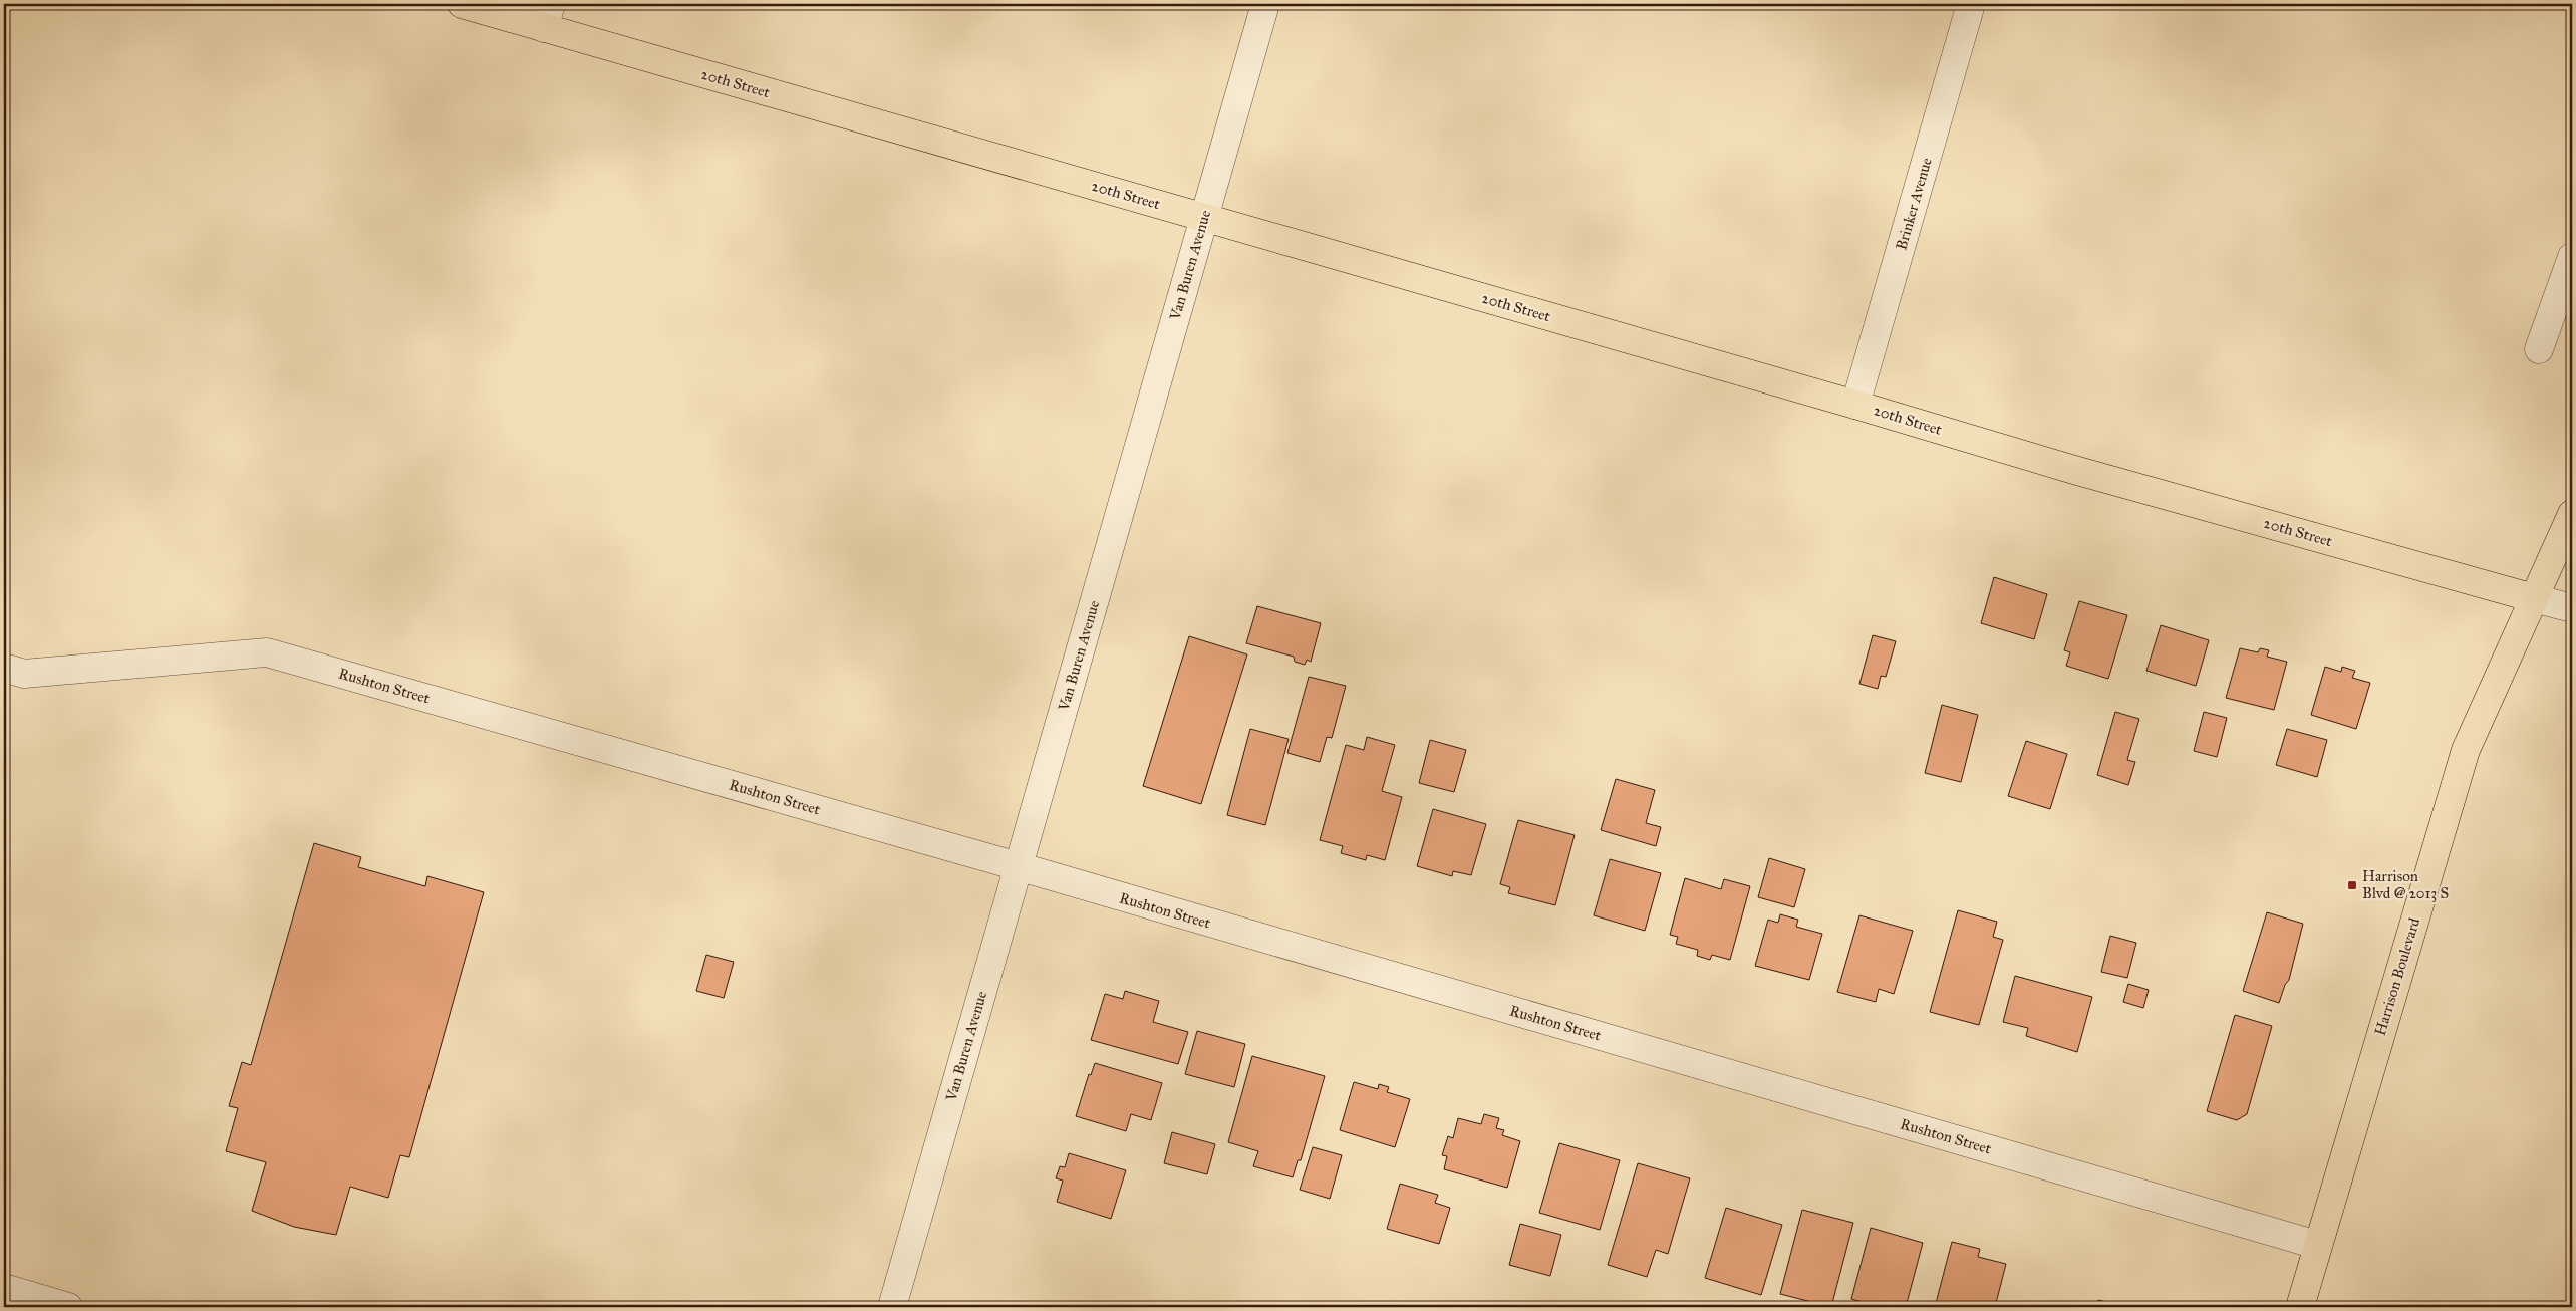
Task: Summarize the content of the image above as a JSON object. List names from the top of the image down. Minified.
{"streets":{"main road":["20th Street","Harrison Boulevard"],"street":["Brinker Avenue","Van Buren Avenue","Rushton Street"]},"crossings":[["20th Street","Brinker Avenue"],["20th Street","Van Buren Avenue"],["20th Street","Harrison Boulevard"],["Van Buren Avenue","Rushton Street"],["Rushton Street","Harrison Boulevard"]],"places":{"transit":["Harrison Blvd @ 2013 S"]}}
